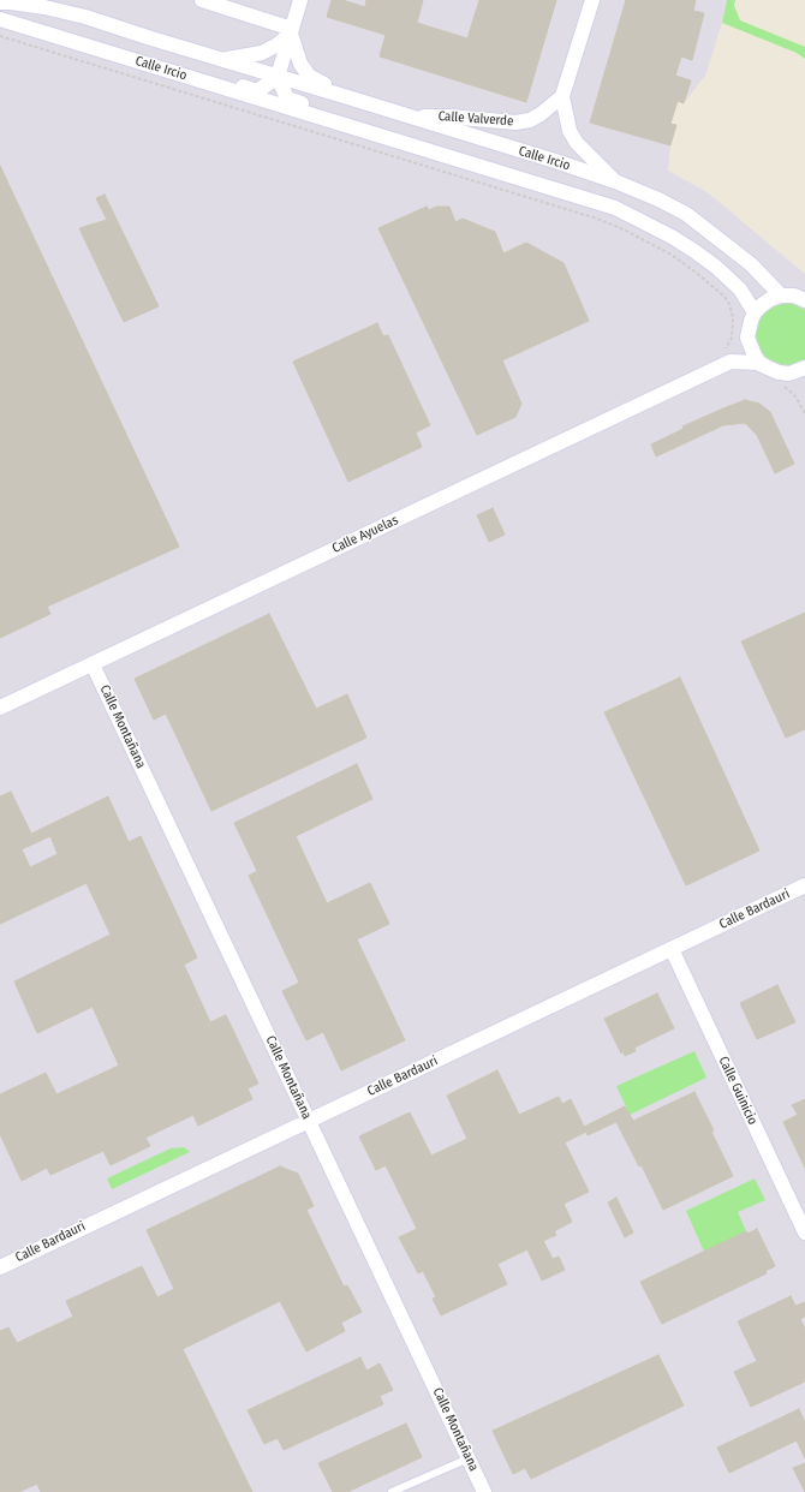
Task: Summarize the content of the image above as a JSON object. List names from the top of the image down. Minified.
{"streets":{"street":["Calle Ircio","Calle Valverde","Calle Ayuelas","Calle Montañana","Calle Bardauri","Calle Guinicio"]},"crossings":[["Calle Ircio","Calle Valverde"],["Calle Ayuelas","Calle Montañana"],["Calle Montañana","Calle Bardauri"],["Calle Bardauri","Calle Guinicio"]]}
